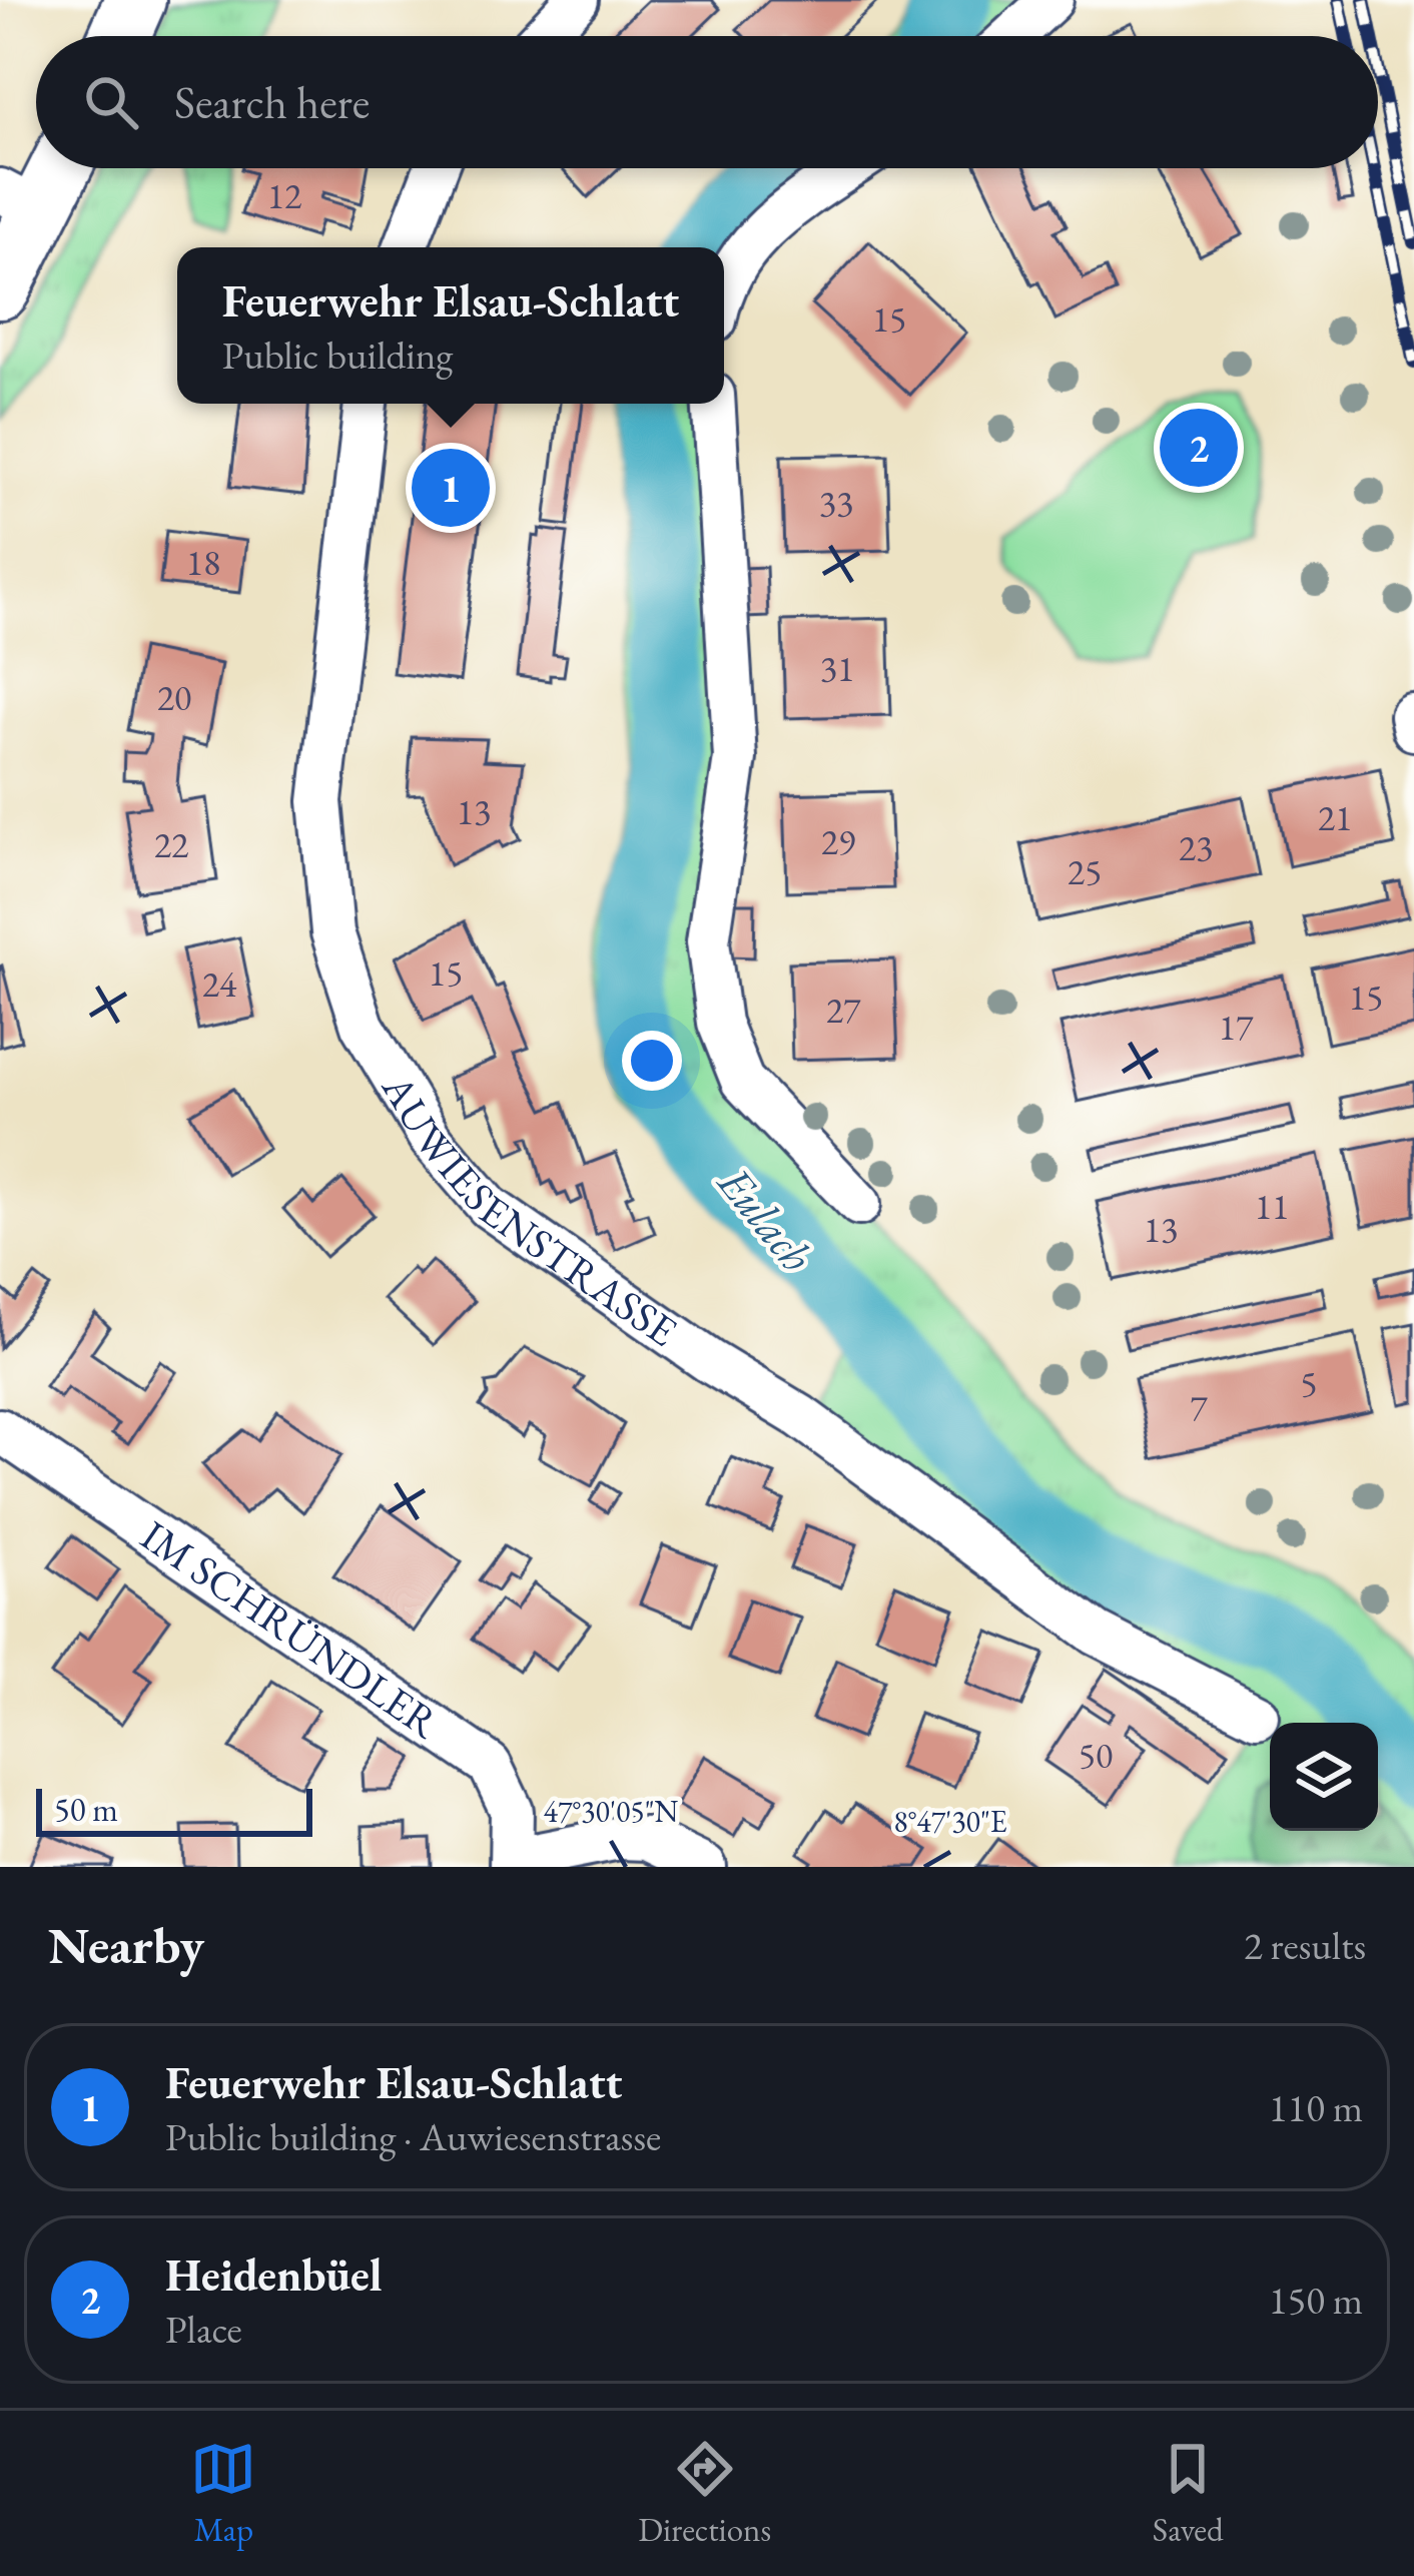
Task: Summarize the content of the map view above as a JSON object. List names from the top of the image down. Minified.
{"streets":{"street":["AUWIESENSTRASSE","IM SCHRÜNDLER"]},"water":["Eulach"],"house_numbers":["12","15","33","18","31","20","13","21","29","22","23","25","15","24","15","27","17","11","13","5","7","50"],"scale_bar":"50 m","page":{"search":"Search here","popup":["Feuerwehr Elsau-Schlatt","Public building"],"pins":["2","1"],"scale":"50 m","heading":["Nearby","2 results"],"list":[{"mark":"1","name":"Feuerwehr Elsau-Schlatt","note":"Public building · Auwiesenstrasse","value":"110 m"},{"mark":"2","name":"Heidenbüel","note":"Place","value":"150 m"}],"nav":["Map","Directions","Saved"]},"coordinates":["47°30'05\"N","8°47'30\"E"]}
